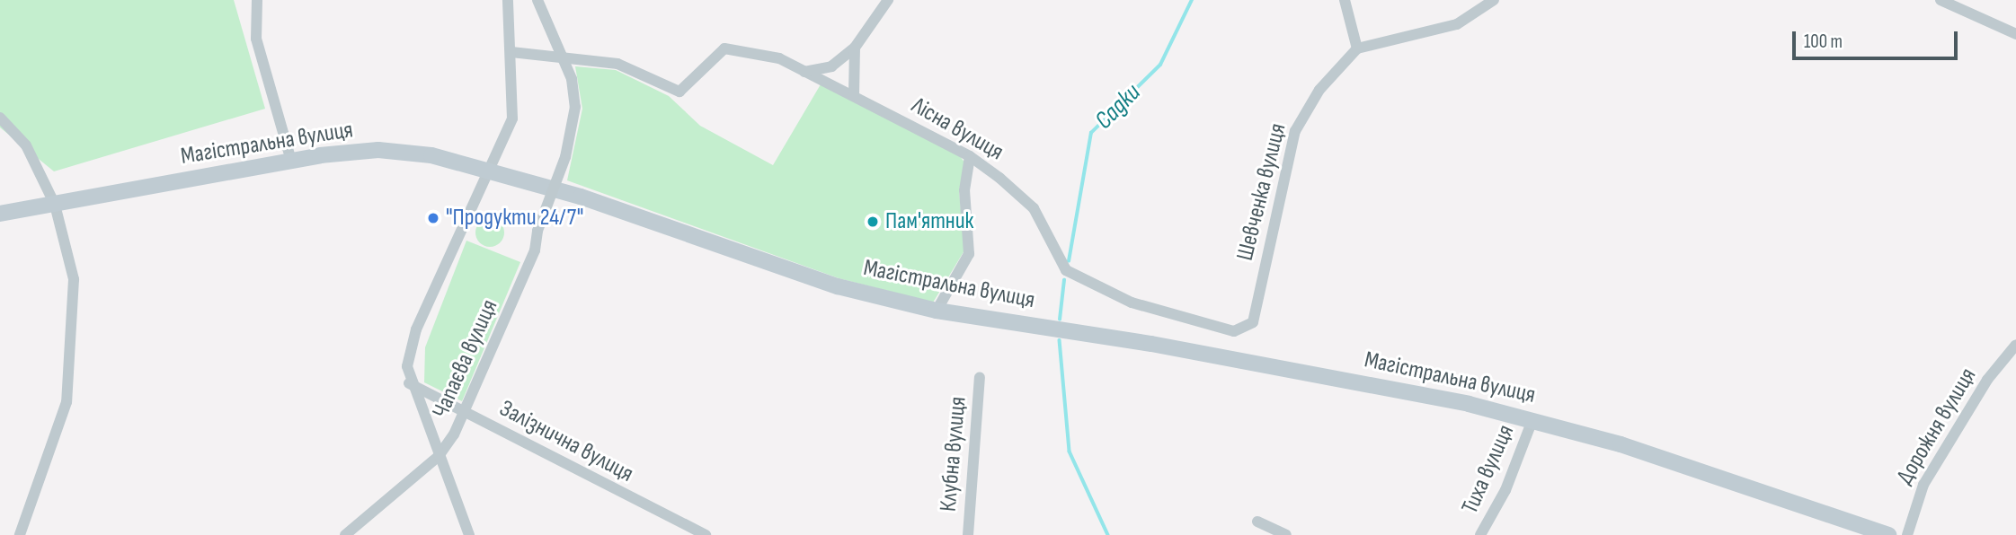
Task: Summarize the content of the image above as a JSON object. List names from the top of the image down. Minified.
{"streets":{"main road":["Магістральна вулиця"],"street":["Лісна вулиця","Шевченка вулиця","Чапаєва вулиця","Дорожня вулиця","Залізнична вулиця","Клубна вулиця","Тиха вулиця"]},"crossings":[["Лісна вулиця","Шевченка вулиця"],["Лісна вулиця","Чапаєва вулиця"],["Магістральна вулиця","Тиха вулиця"],["Чапаєва вулиця","Залізнична вулиця"]],"water":["Садки"],"places":["\"Продукти 24/7\"","Пам'ятник"],"scale_bar":"100 m"}
